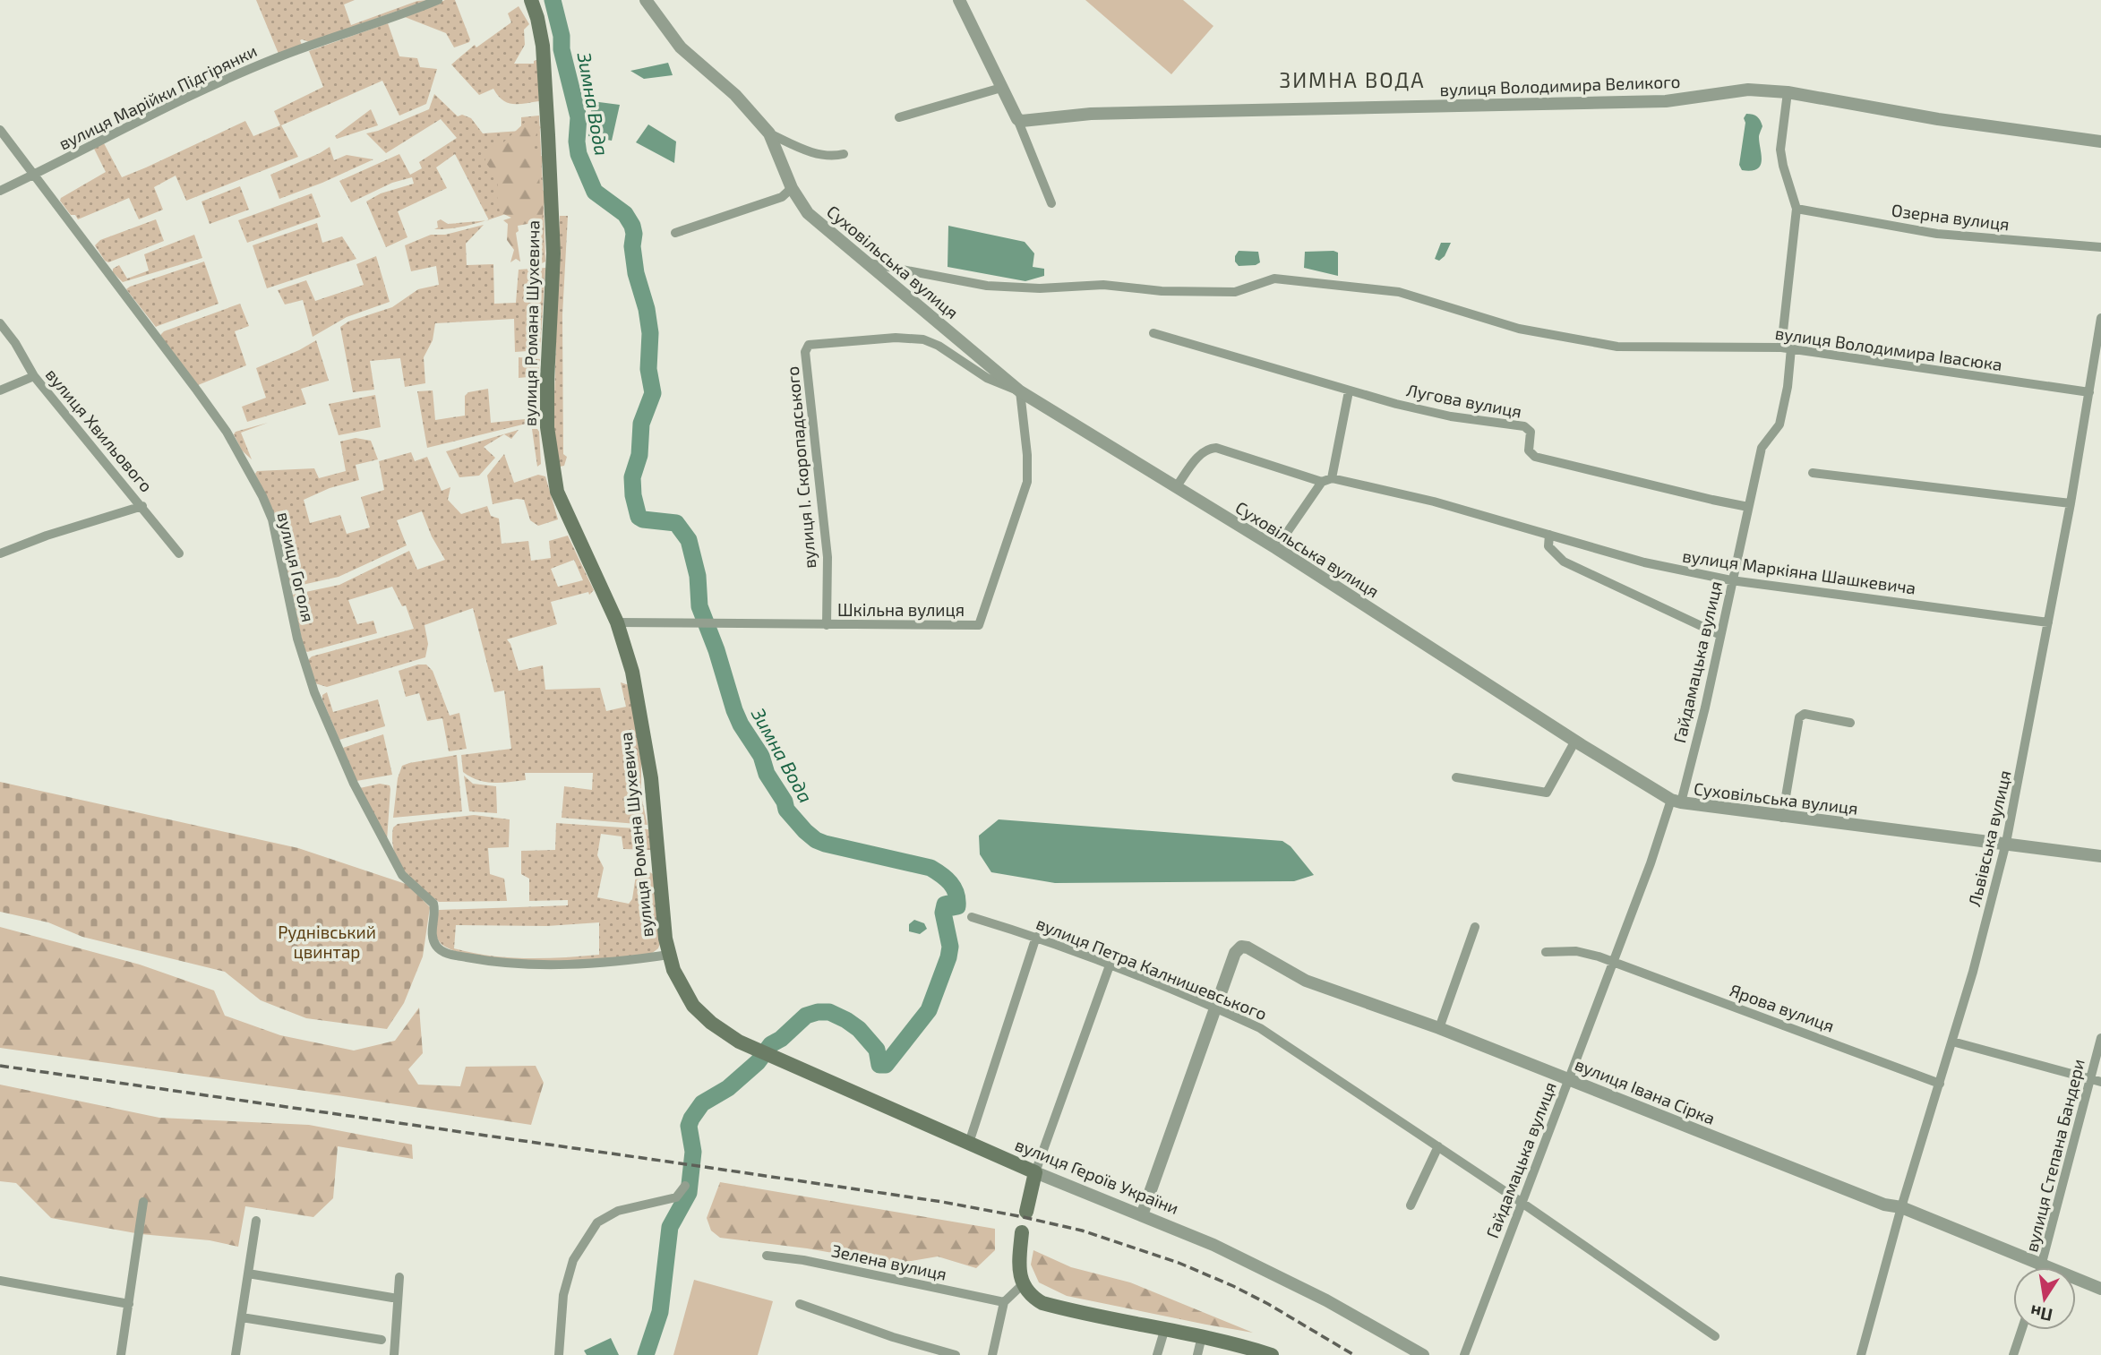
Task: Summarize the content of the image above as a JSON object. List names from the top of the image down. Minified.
{"streets":{"main road":["вулиця Романа Шухевича","вулиця Героїв України"],"street":["вулиця Володимира Великого","вулиця Марійки Підгірянки","Озерна вулиця","Суховільська вулиця","вулиця Володимира Івасюка","Лугова вулиця","вулиця Хвильового","вулиця І. Скоропадського","вулиця Гоголя","вулиця Маркіяна Шашкевича","Шкільна вулиця","Гайдамацька вулиця","Львівська вулиця","вулиця Петра Калнишевського","Ярова вулиця","вулиця Івана Сірка","вулиця Степана Бандери","Зелена вулиця"]},"crossings":[["вулиця Марійки Підгірянки","вулиця Гоголя"],["Озерна вулиця","Гайдамацька вулиця"],["Суховільська вулиця","вулиця Володимира Івасюка"],["Суховільська вулиця","вулиця І. Скоропадського"],["Суховільська вулиця","вулиця Маркіяна Шашкевича"],["Суховільська вулиця","Шкільна вулиця"],["Суховільська вулиця","Гайдамацька вулиця"],["Суховільська вулиця","Львівська вулиця"],["вулиця Романа Шухевича","вулиця Гоголя"],["вулиця Романа Шухевича","Шкільна вулиця"],["вулиця Романа Шухевича","вулиця Героїв України"],["вулиця Володимира Івасюка","Гайдамацька вулиця"],["вулиця Володимира Івасюка","Львівська вулиця"],["Лугова вулиця","Гайдамацька вулиця"],["вулиця І. Скоропадського","Шкільна вулиця"],["вулиця Маркіяна Шашкевича","Гайдамацька вулиця"],["вулиця Маркіяна Шашкевича","Львівська вулиця"],["Гайдамацька вулиця","вулиця Петра Калнишевського"],["Гайдамацька вулиця","Ярова вулиця"],["Гайдамацька вулиця","вулиця Івана Сірка"],["Львівська вулиця","Ярова вулиця"],["Львівська вулиця","вулиця Івана Сірка"],["вулиця Петра Калнишевського","вулиця Івана Сірка"],["вулиця Івана Сірка","вулиця Степана Бандери"]],"districts":["ЗИМНА ВОДА"],"water":["Зимна Вода"],"parks":["Руднівський цвинтар"],"north":"bottom"}
